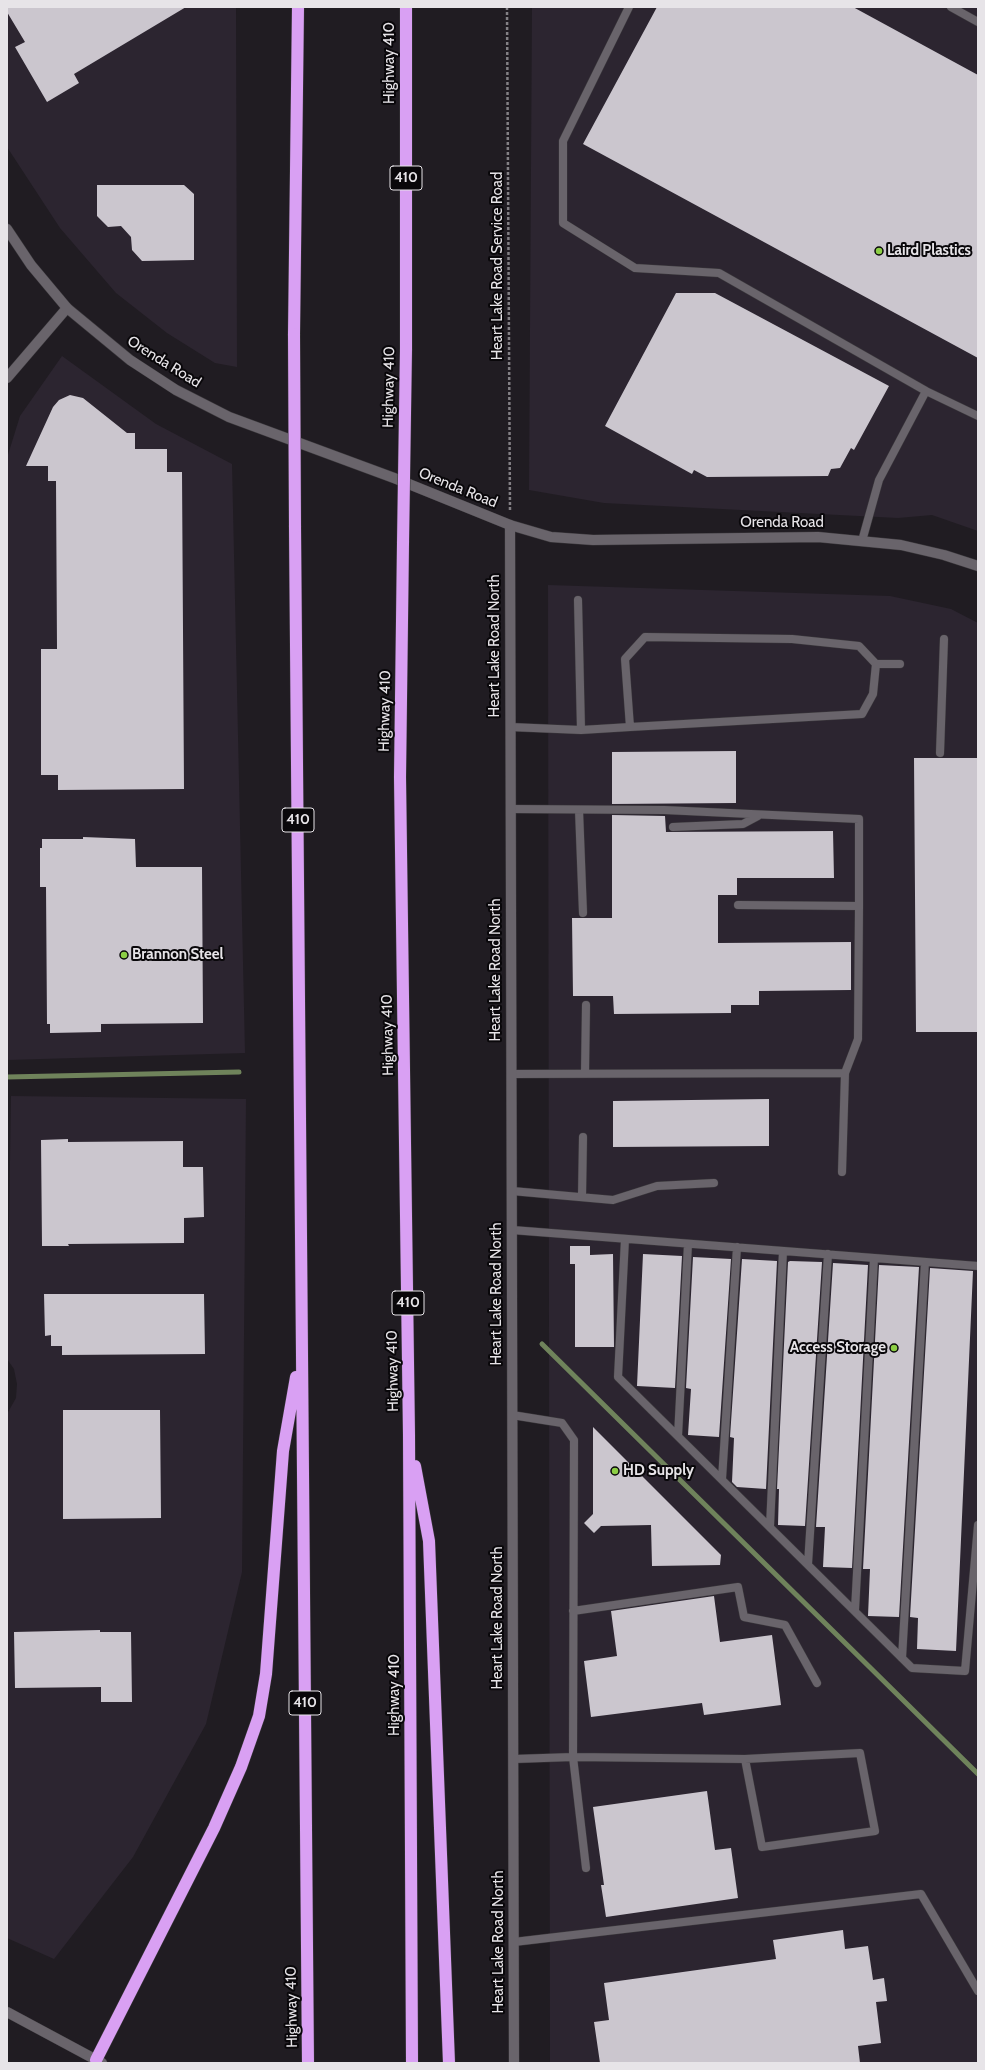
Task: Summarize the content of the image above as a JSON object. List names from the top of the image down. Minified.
{"streets":{"highway":["Highway 410","410"],"street":["Orenda Road","Heart Lake Road North"],"path":["Heart Lake Road Service Road"]},"crossings":[["Heart Lake Road Service Road","Orenda Road"],["Heart Lake Road Service Road","Heart Lake Road North"],["Orenda Road","Heart Lake Road North"]],"places":["Laird Plastics","Brannon Steel","Access Storage","HD Supply"]}
